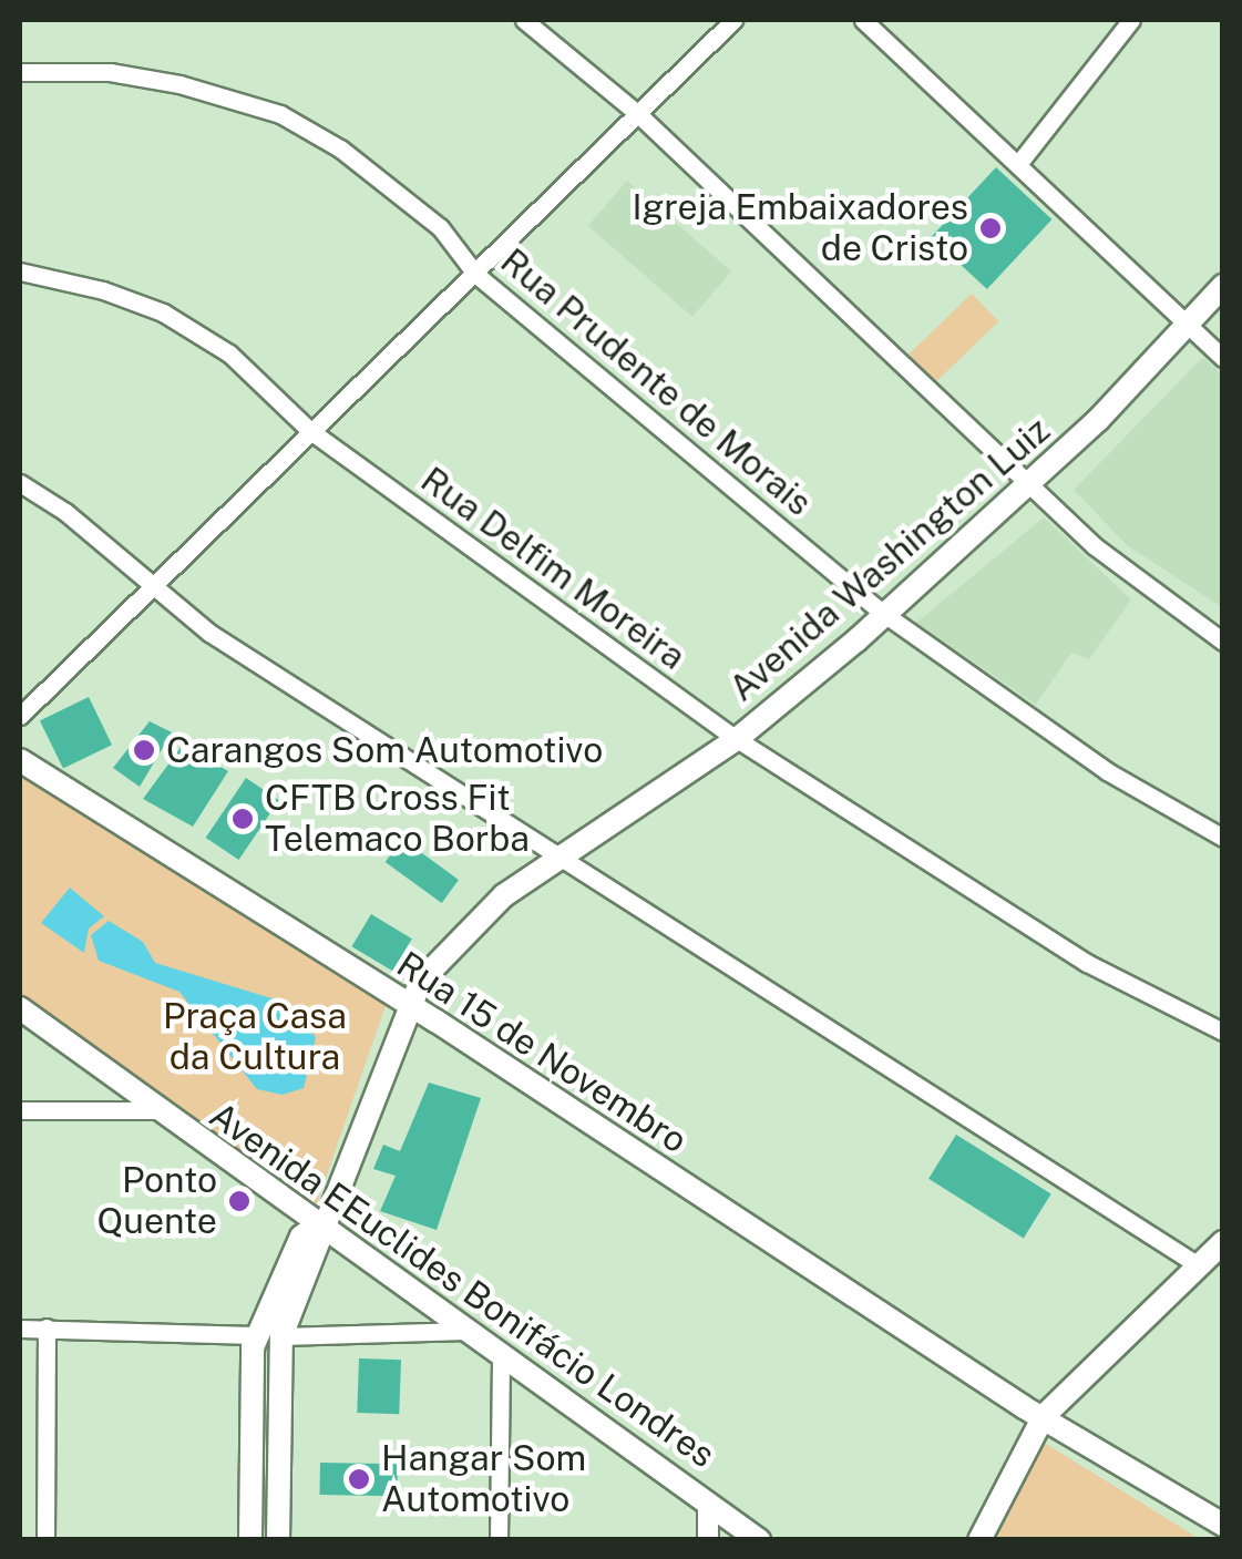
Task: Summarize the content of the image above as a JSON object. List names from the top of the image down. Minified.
{"streets":{"main road":["Avenida Washington Luiz","Rua 15 de Novembro","Avenida EEuclides Bonifácio Londres"],"street":["Rua Prudente de Morais","Rua Delfim Moreira"]},"crossings":[["Rua Prudente de Morais","Avenida Washington Luiz"],["Avenida Washington Luiz","Rua Delfim Moreira"],["Avenida Washington Luiz","Rua 15 de Novembro"],["Avenida Washington Luiz","Avenida EEuclides Bonifácio Londres"]],"parks":["Praça Casa da Cultura"],"places":["Igreja Embaixadores de Cristo","Carangos Som Automotivo","CFTB Cross Fit Telemaco Borba","Ponto Quente","Hangar Som Automotivo"]}
